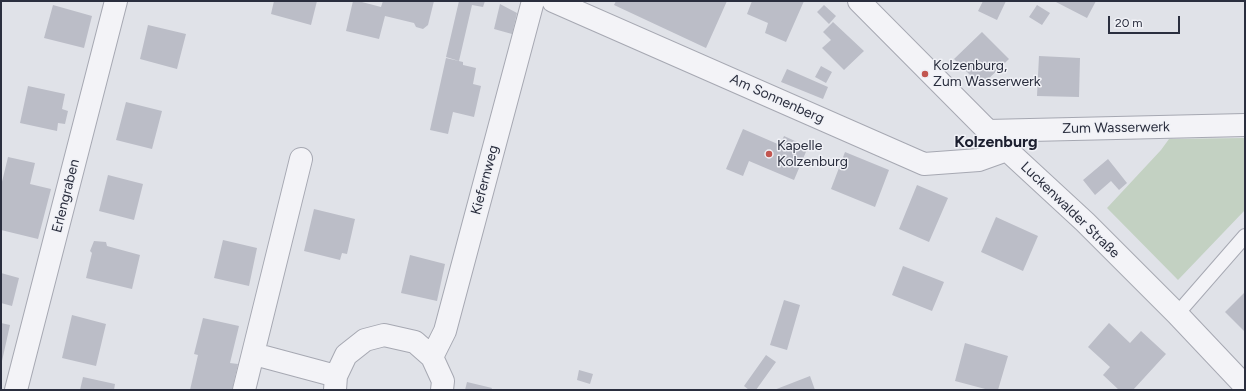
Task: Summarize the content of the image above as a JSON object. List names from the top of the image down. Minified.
{"streets":{"street":["Am Sonnenberg","Zum Wasserwerk","Kiefernweg","Erlengraben","Luckenwalder Straße"]},"crossings":[["Am Sonnenberg","Luckenwalder Straße"],["Zum Wasserwerk","Luckenwalder Straße"]],"districts":["Kolzenburg"],"places":["Kolzenburg, Zum Wasserwerk","Kapelle Kolzenburg"],"scale_bar":"20 m"}
